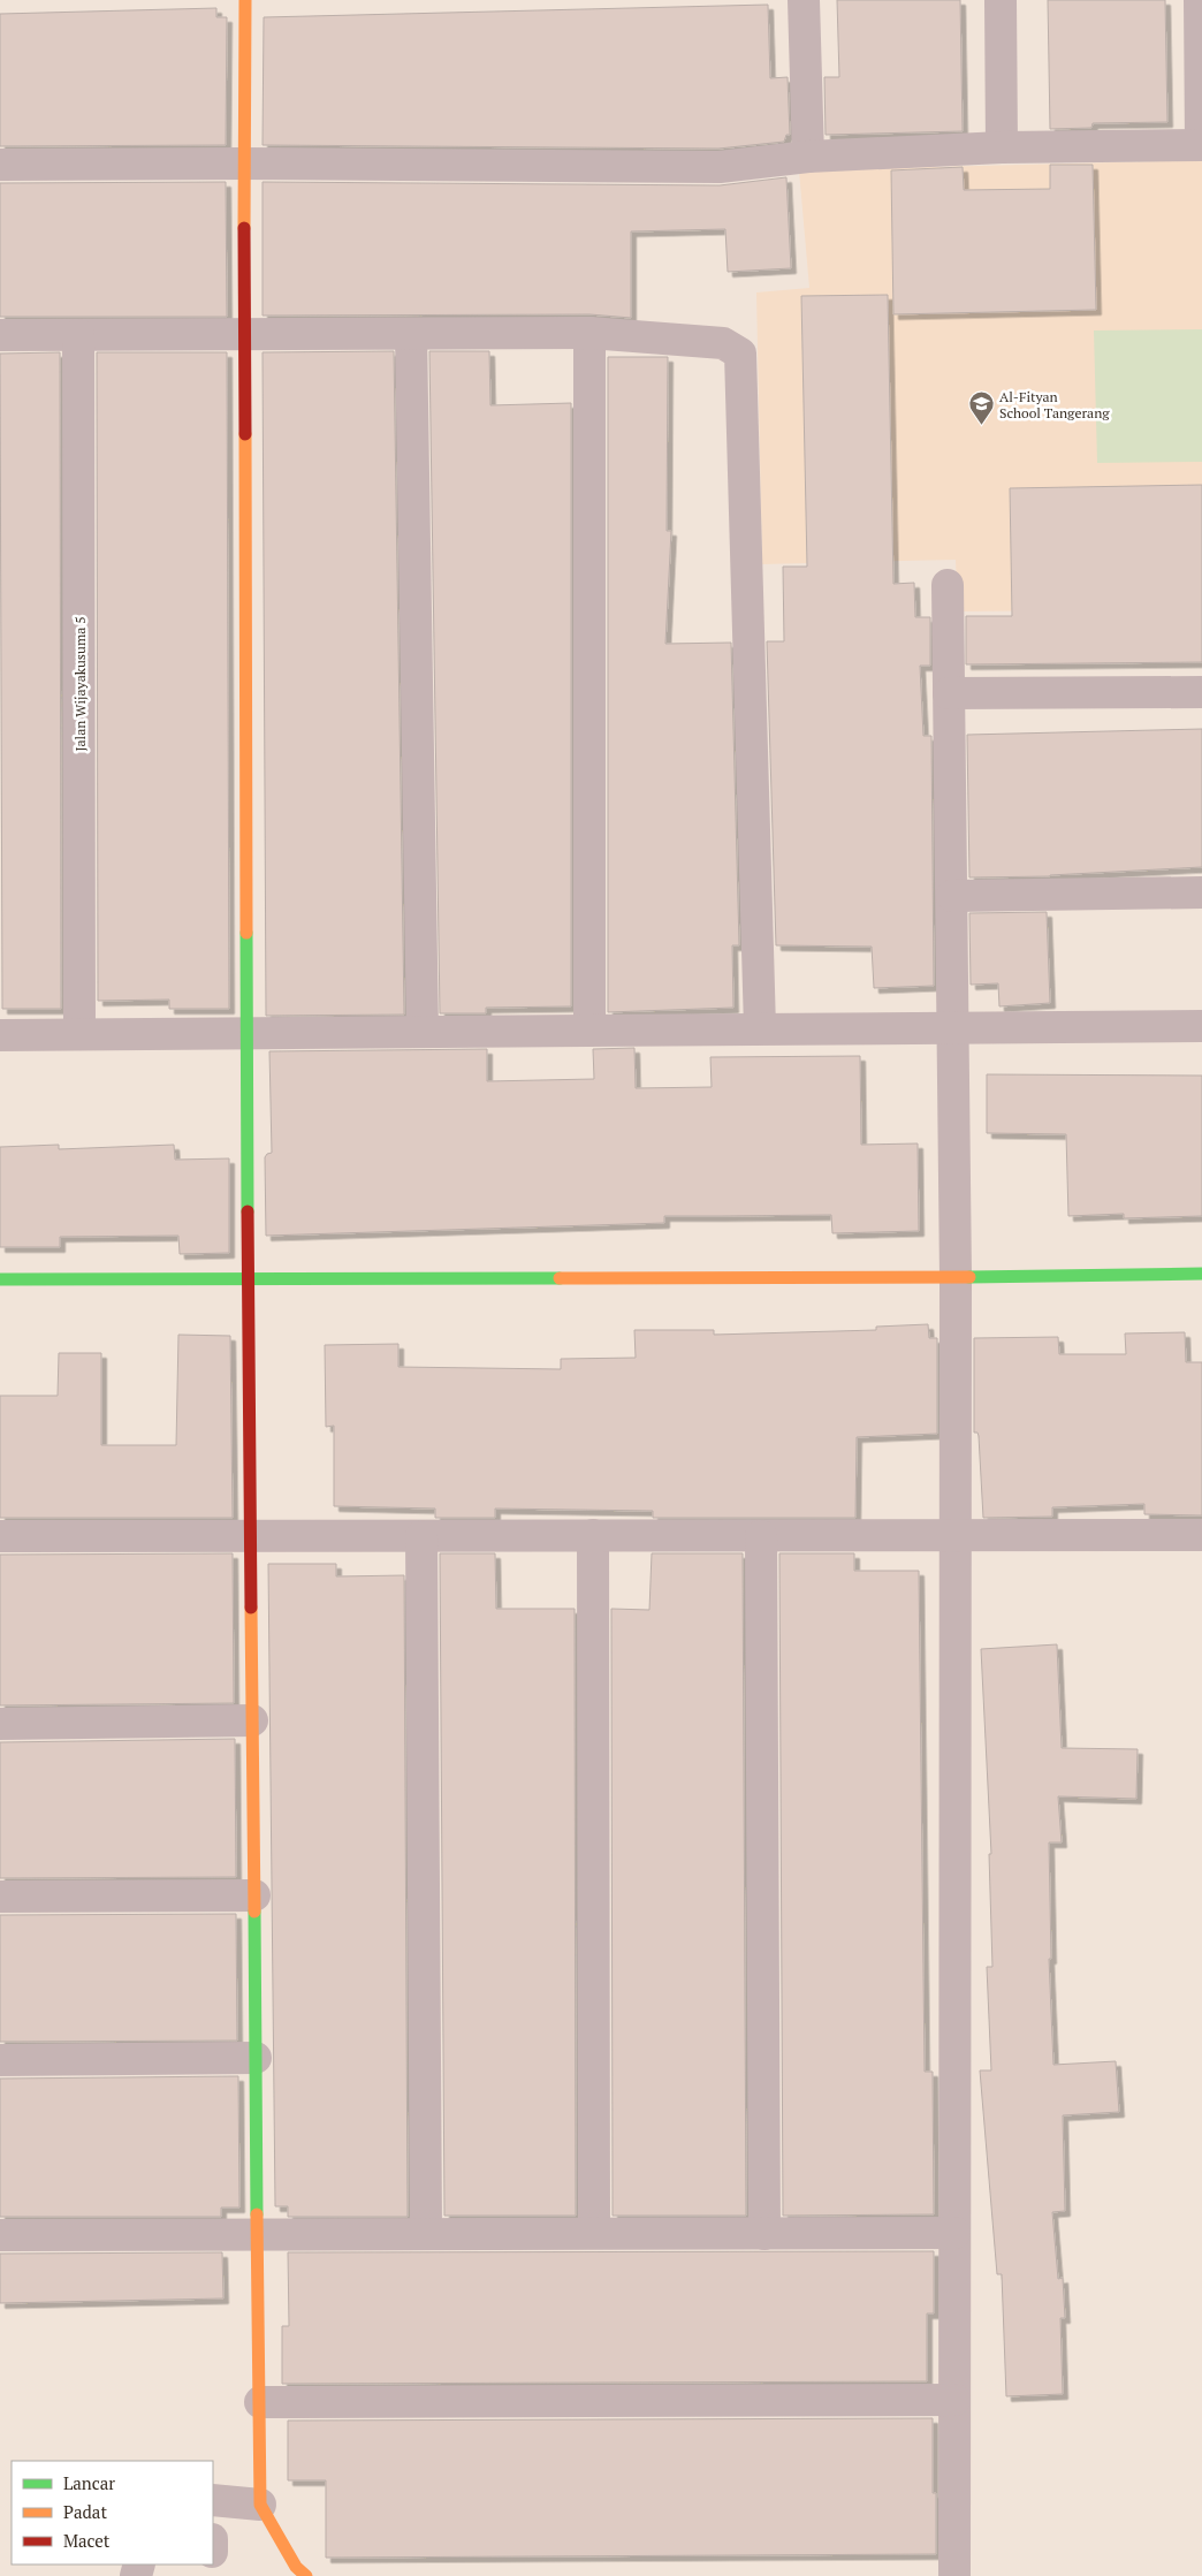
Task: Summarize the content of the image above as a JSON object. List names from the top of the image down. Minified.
{"streets":{"street":["Jalan Wijayakusuma 5"]},"places":{"school or university":["Al-Fityan School Tangerang"]},"legend":["Lancar","Padat","Macet"]}
